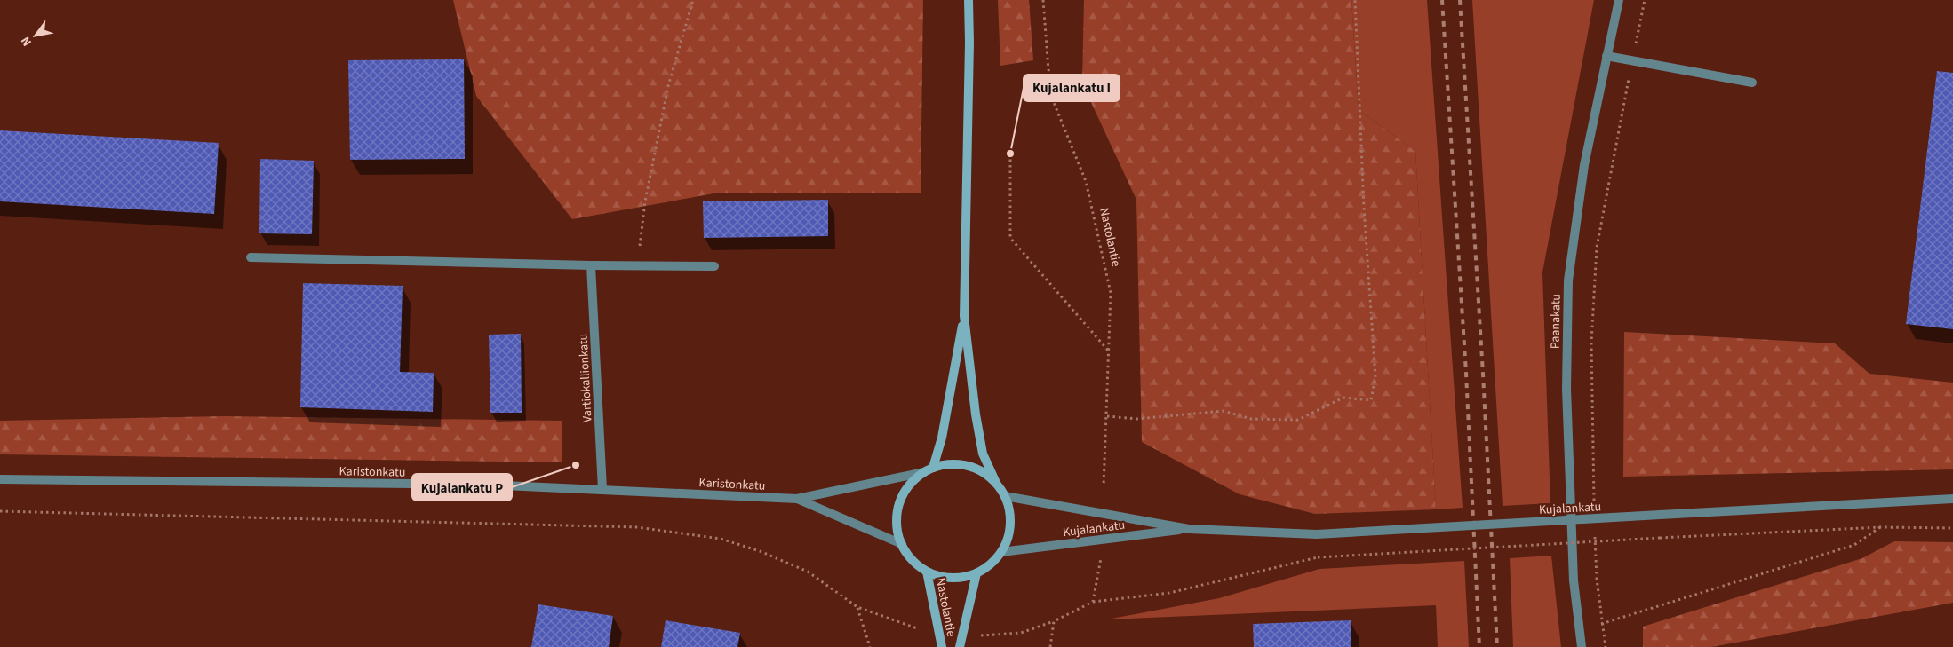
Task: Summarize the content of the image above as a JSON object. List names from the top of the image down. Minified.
{"streets":{"main road":["Nastolantie"],"street":["Paanakatu","Vartiokallionkatu","Karistonkatu","Kujalankatu"]},"crossings":[["Nastolantie","Karistonkatu"],["Nastolantie","Kujalankatu"],["Vartiokallionkatu","Karistonkatu"],["Karistonkatu","Kujalankatu"]],"places":["Kujalankatu I","Kujalankatu P"],"north":"bottom left"}
